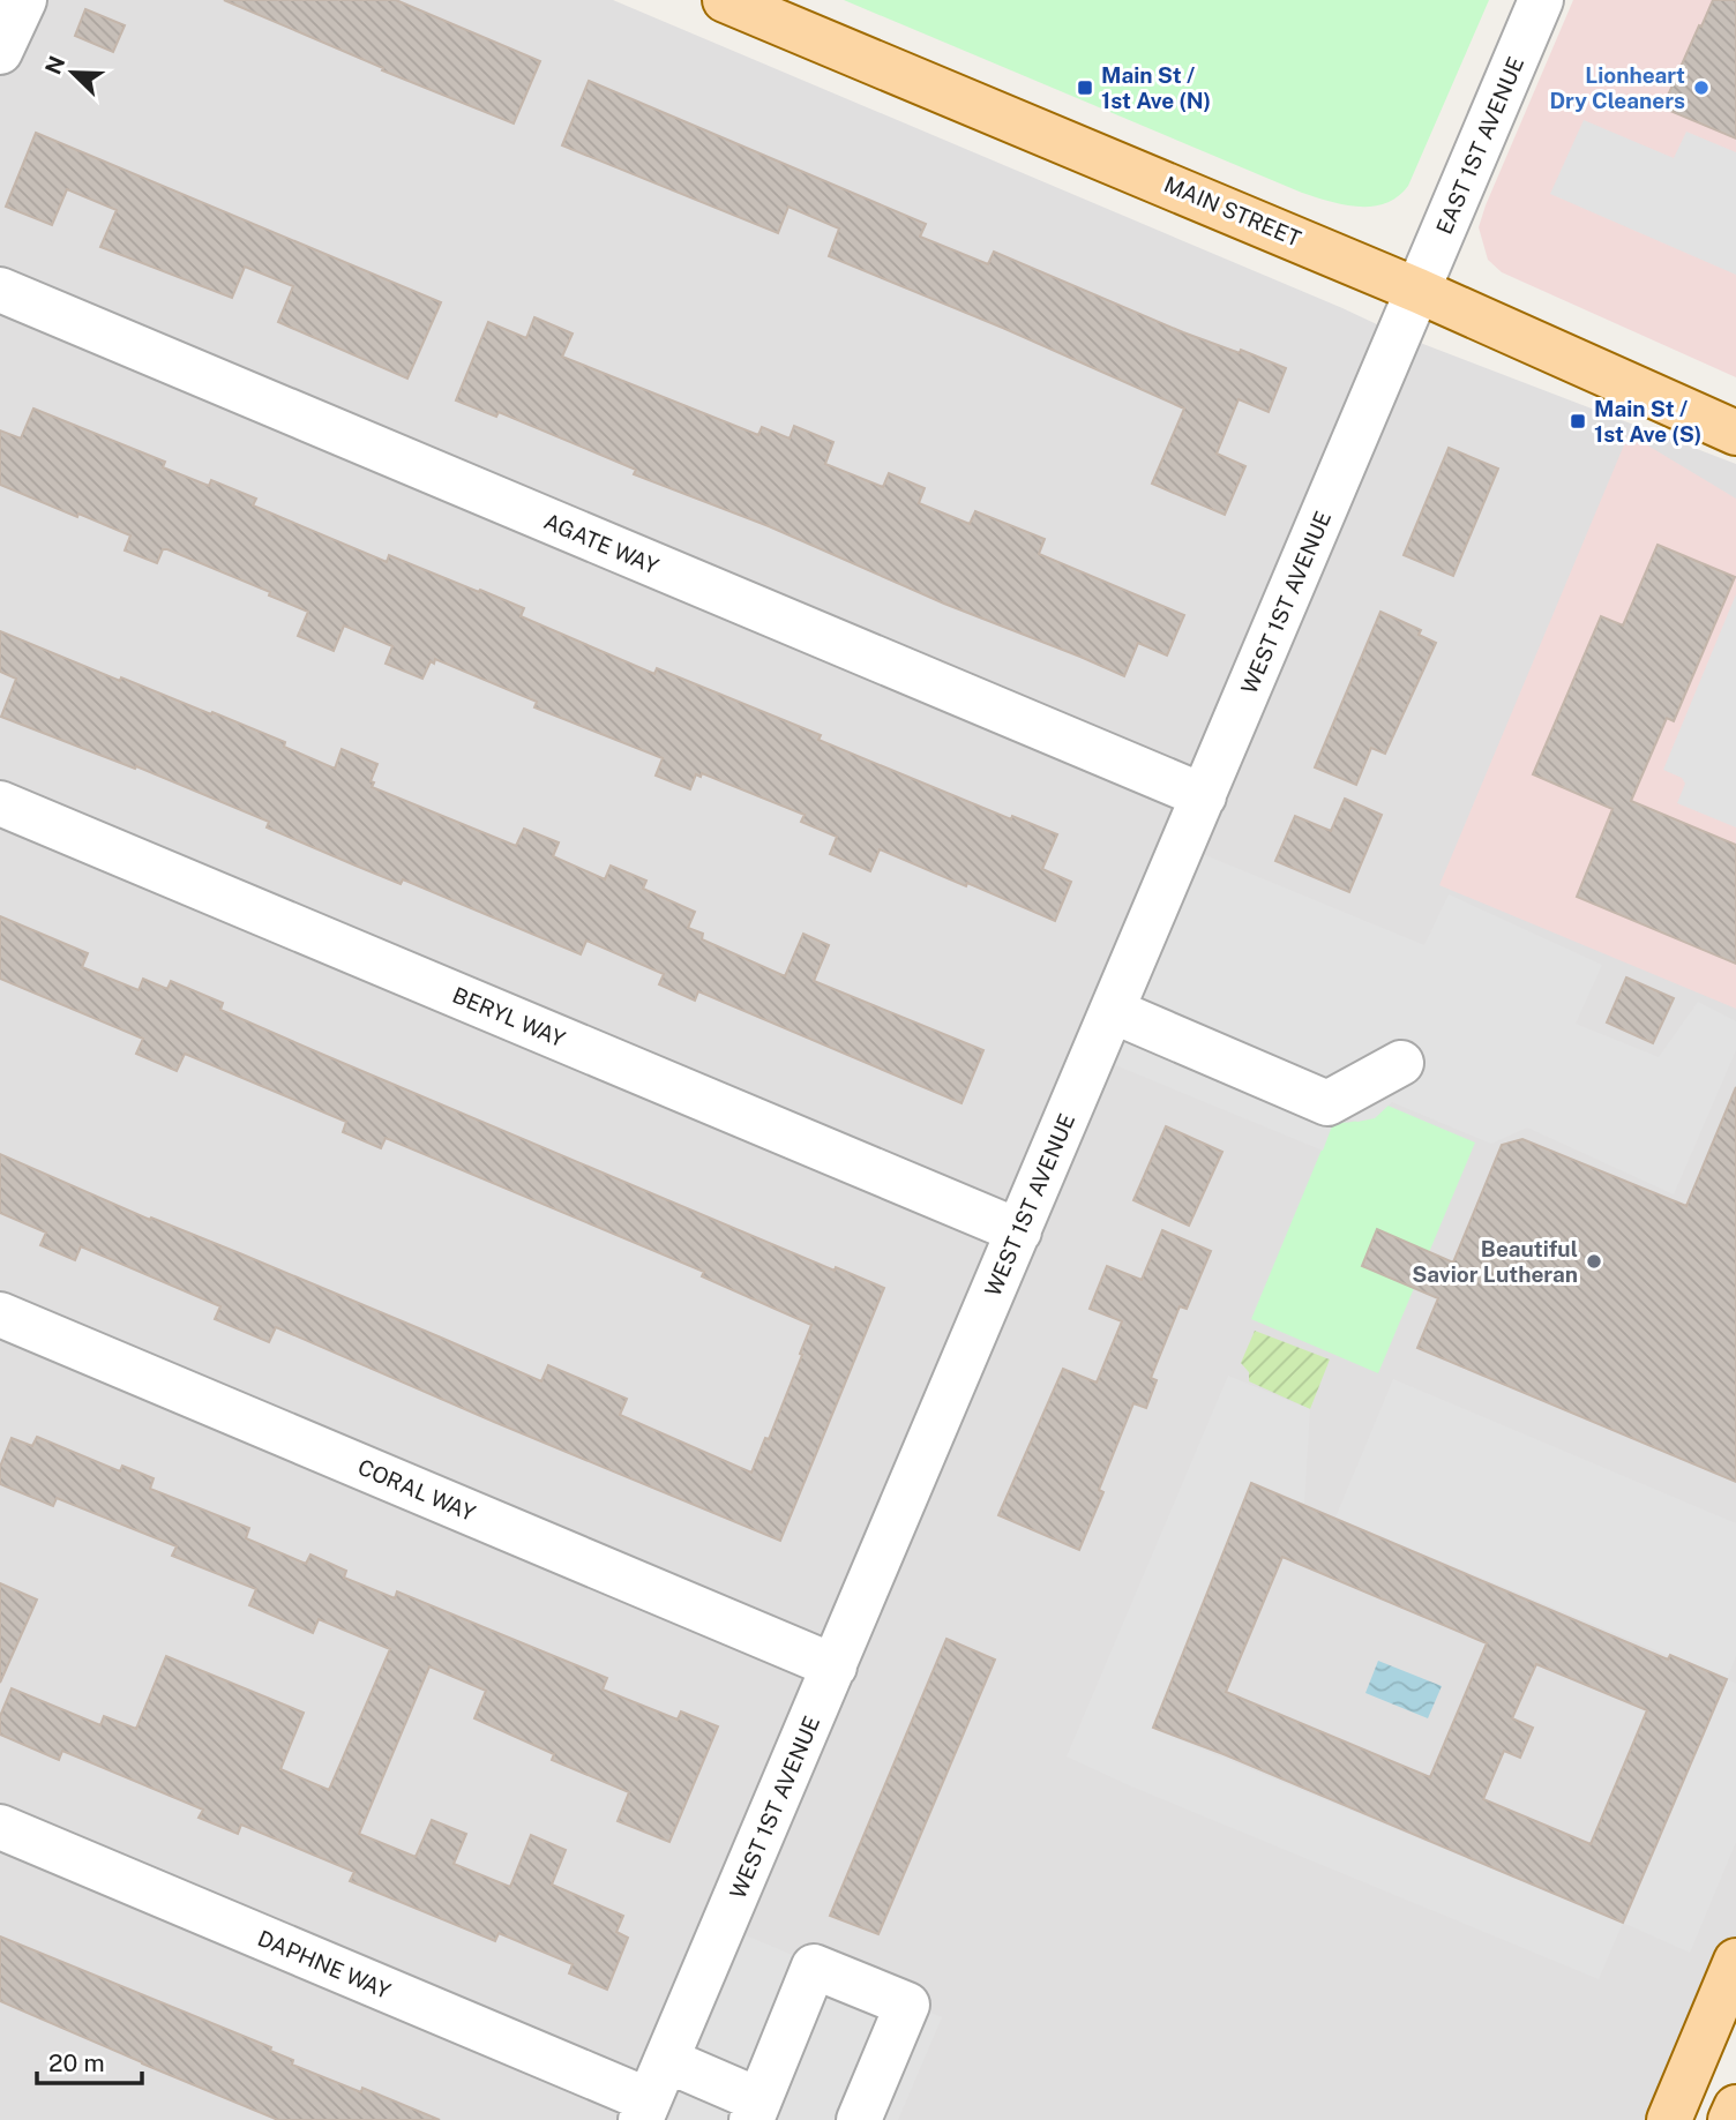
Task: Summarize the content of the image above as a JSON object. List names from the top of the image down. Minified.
{"streets":{"main road":["MAIN STREET"],"street":["EAST 1ST AVENUE","AGATE WAY","WEST 1ST AVENUE","BERYL WAY","CORAL WAY","DAPHNE WAY"]},"crossings":[["EAST 1ST AVENUE","MAIN STREET"],["EAST 1ST AVENUE","WEST 1ST AVENUE"],["MAIN STREET","WEST 1ST AVENUE"],["AGATE WAY","WEST 1ST AVENUE"],["WEST 1ST AVENUE","BERYL WAY"],["WEST 1ST AVENUE","CORAL WAY"],["WEST 1ST AVENUE","DAPHNE WAY"]],"places":{"transit":["Main St / 1st Ave (N)","Main St / 1st Ave (S)"],"other":["Lionheart Dry Cleaners","Beautiful Savior Lutheran"]},"scale_bar":"20 m","north":"top left"}
